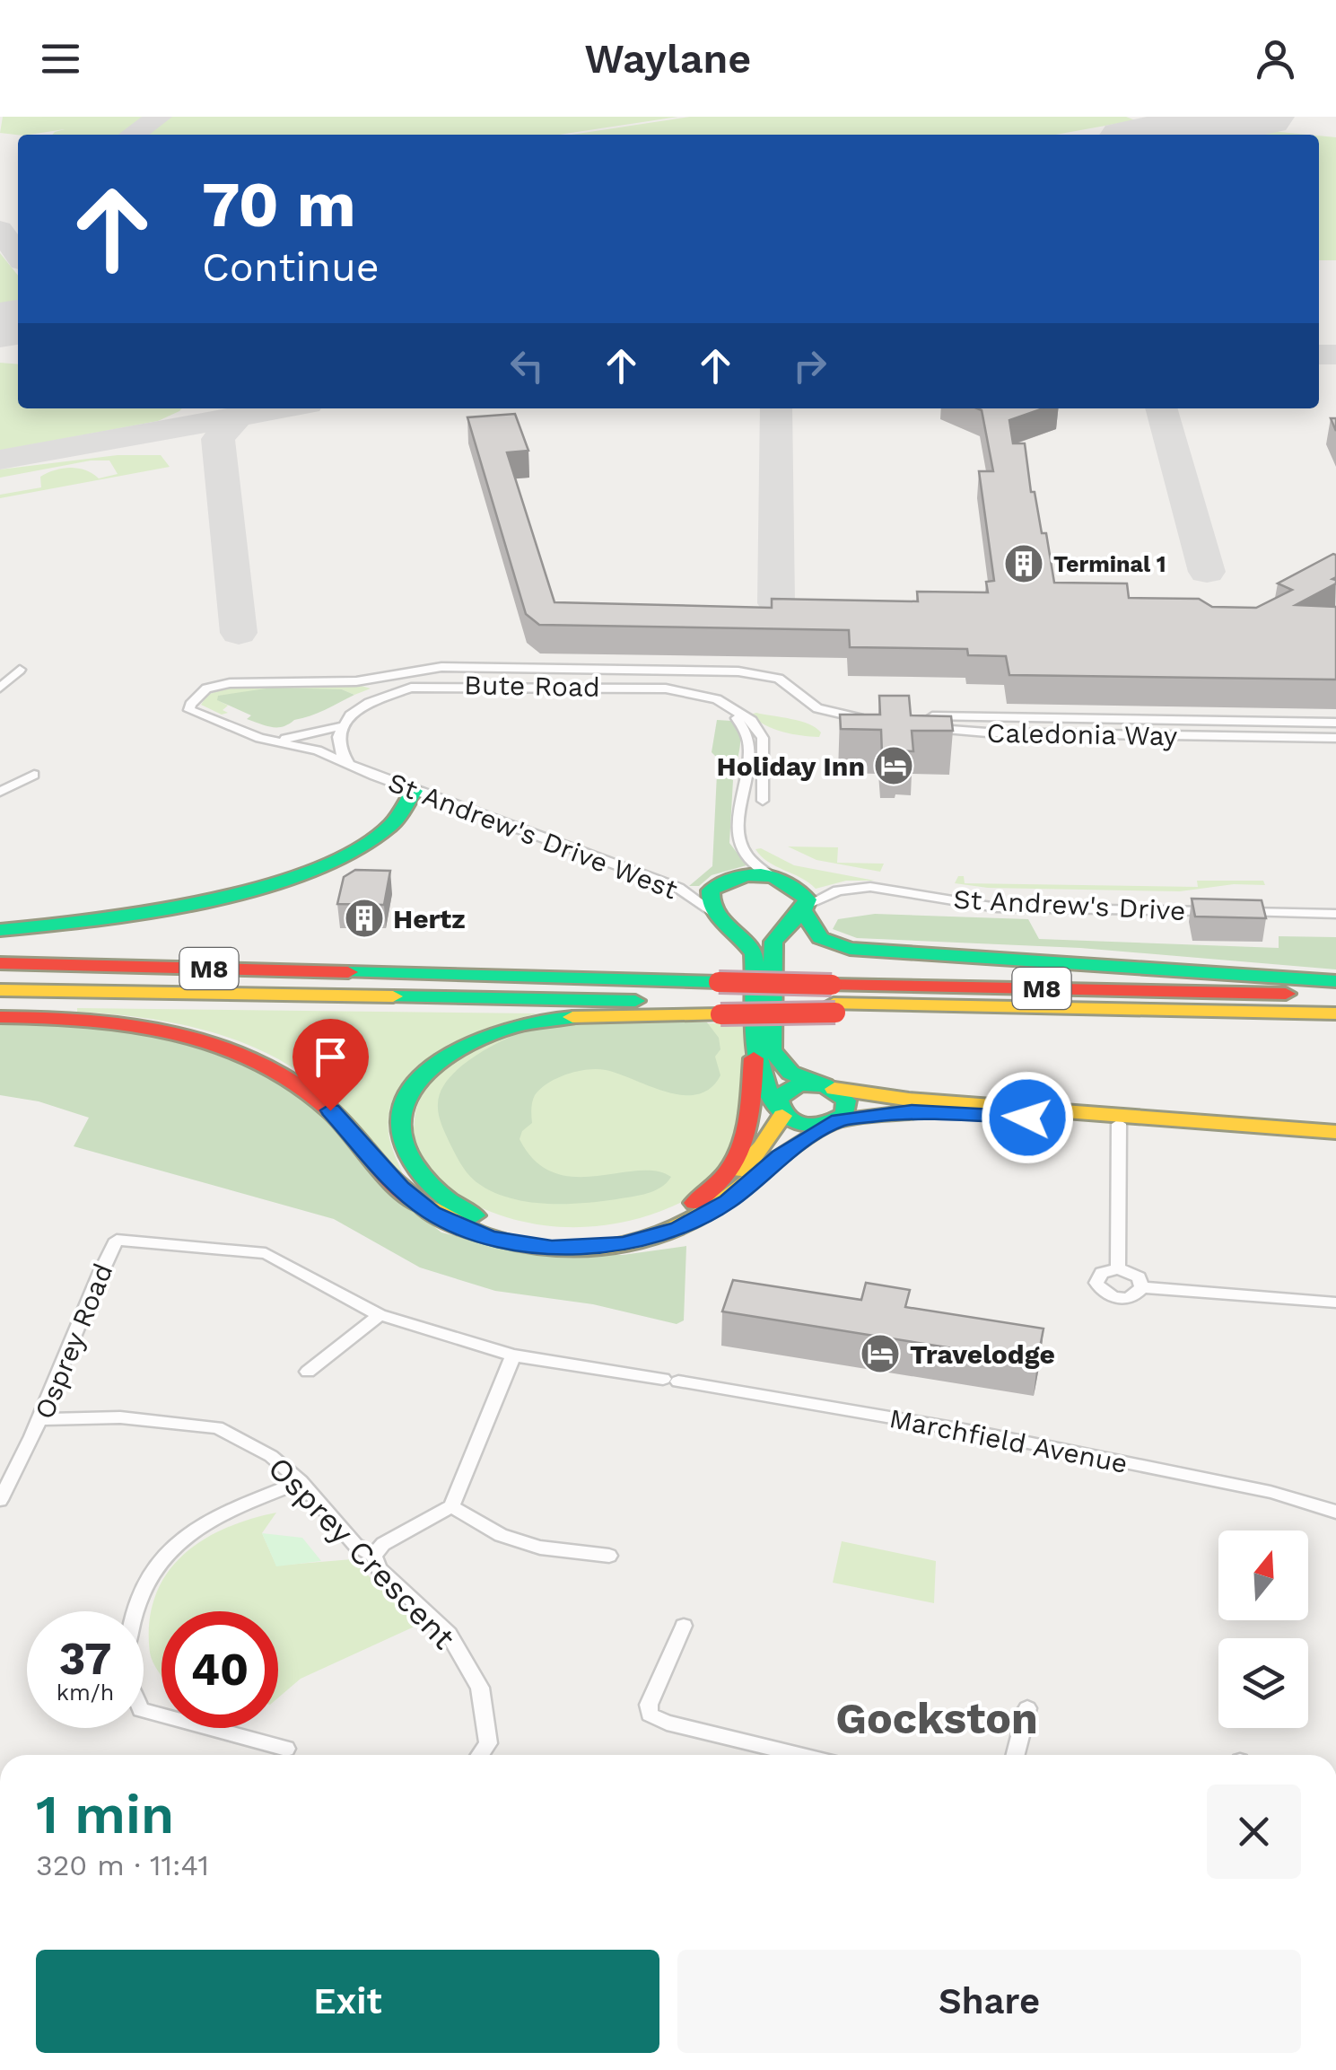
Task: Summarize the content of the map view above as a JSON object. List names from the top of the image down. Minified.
{"streets":{"main road":["M8"],"street":["Bute Road","Caledonia Way","St Andrew's Drive West","St Andrew's Drive","Osprey Road","Marchfield Avenue","Osprey Crescent"]},"crossings":[["Osprey Road","Marchfield Avenue"],["Osprey Road","Osprey Crescent"]],"districts":["Gockston"],"places":{"building":["Terminal 1","Hertz"],"hotel":["Holiday Inn","Travelodge"]},"north":"top","page":{"header":"Waylane","turn":["70 m","Continue"],"speed":"37 km/h","limit":"40","heading":["1 min","320 m · 11:41"],"buttons":["Exit","Share"]}}
